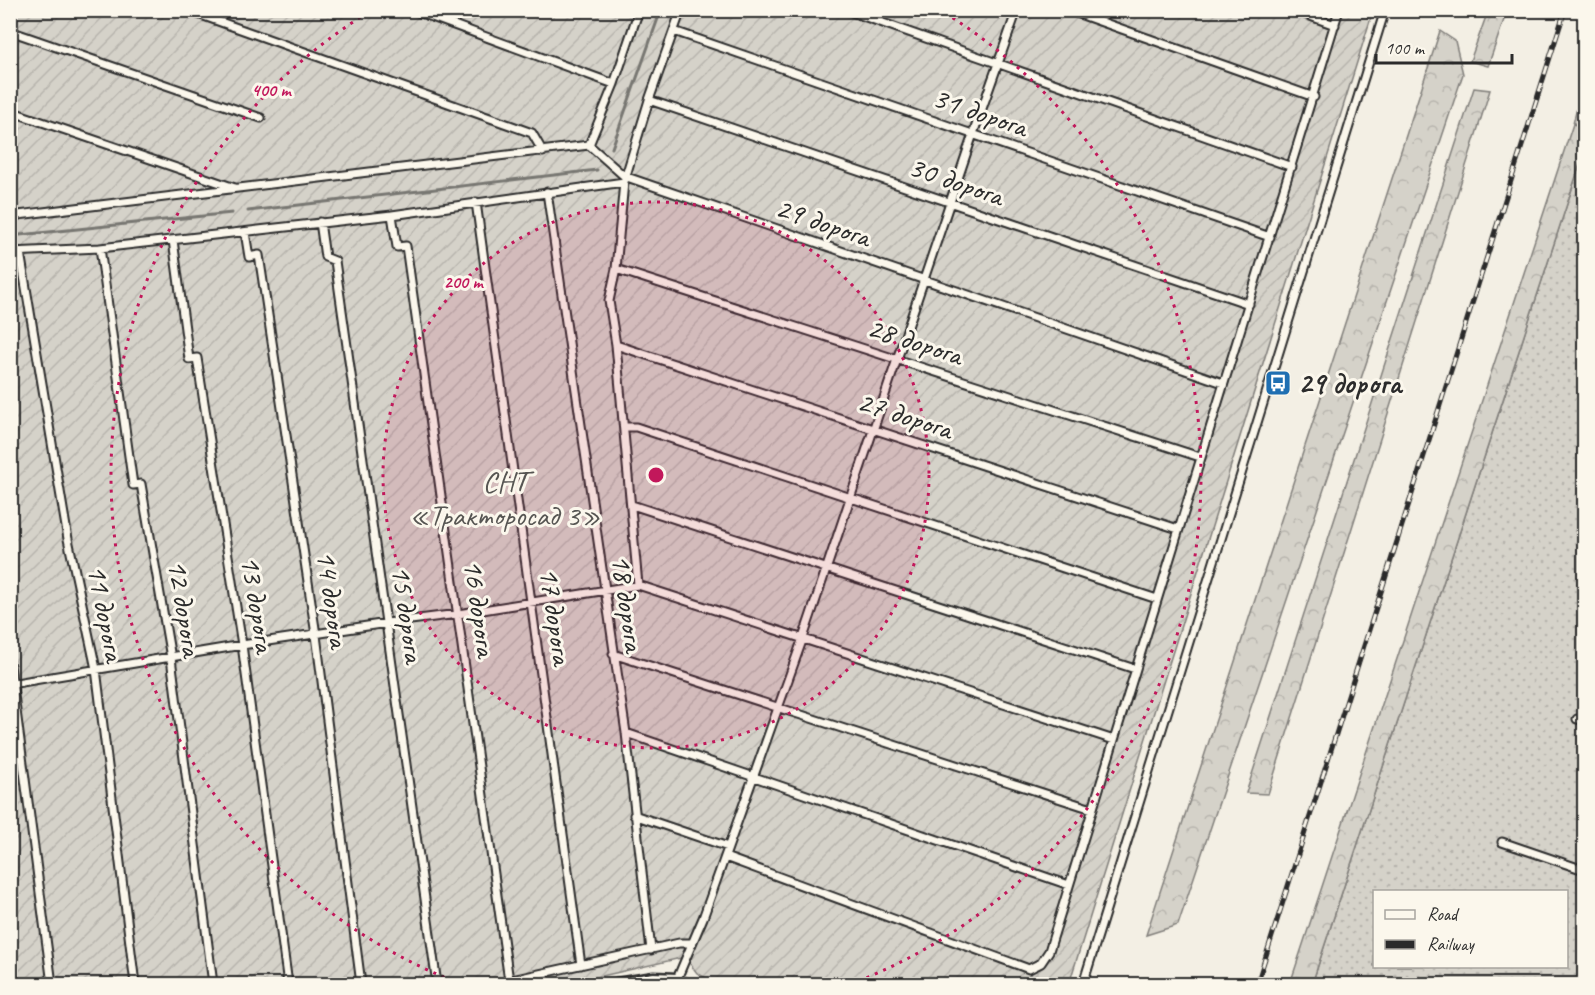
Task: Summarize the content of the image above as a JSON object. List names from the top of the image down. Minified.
{"streets":{"street":["31 дорога","30 дорога","29 дорога","28 дорога","27 дорога","14 дорога","18 дорога","13 дорога","12 дорога","16 дорога","11 дорога","15 дорога","17 дорога"]},"parks":["СНТ «Тракторосад 3»"],"places":{"bus stop":["29 дорога"]},"legend":["Road","Railway"],"scale_bar":"100 m","rings":["400 m","200 m"]}
